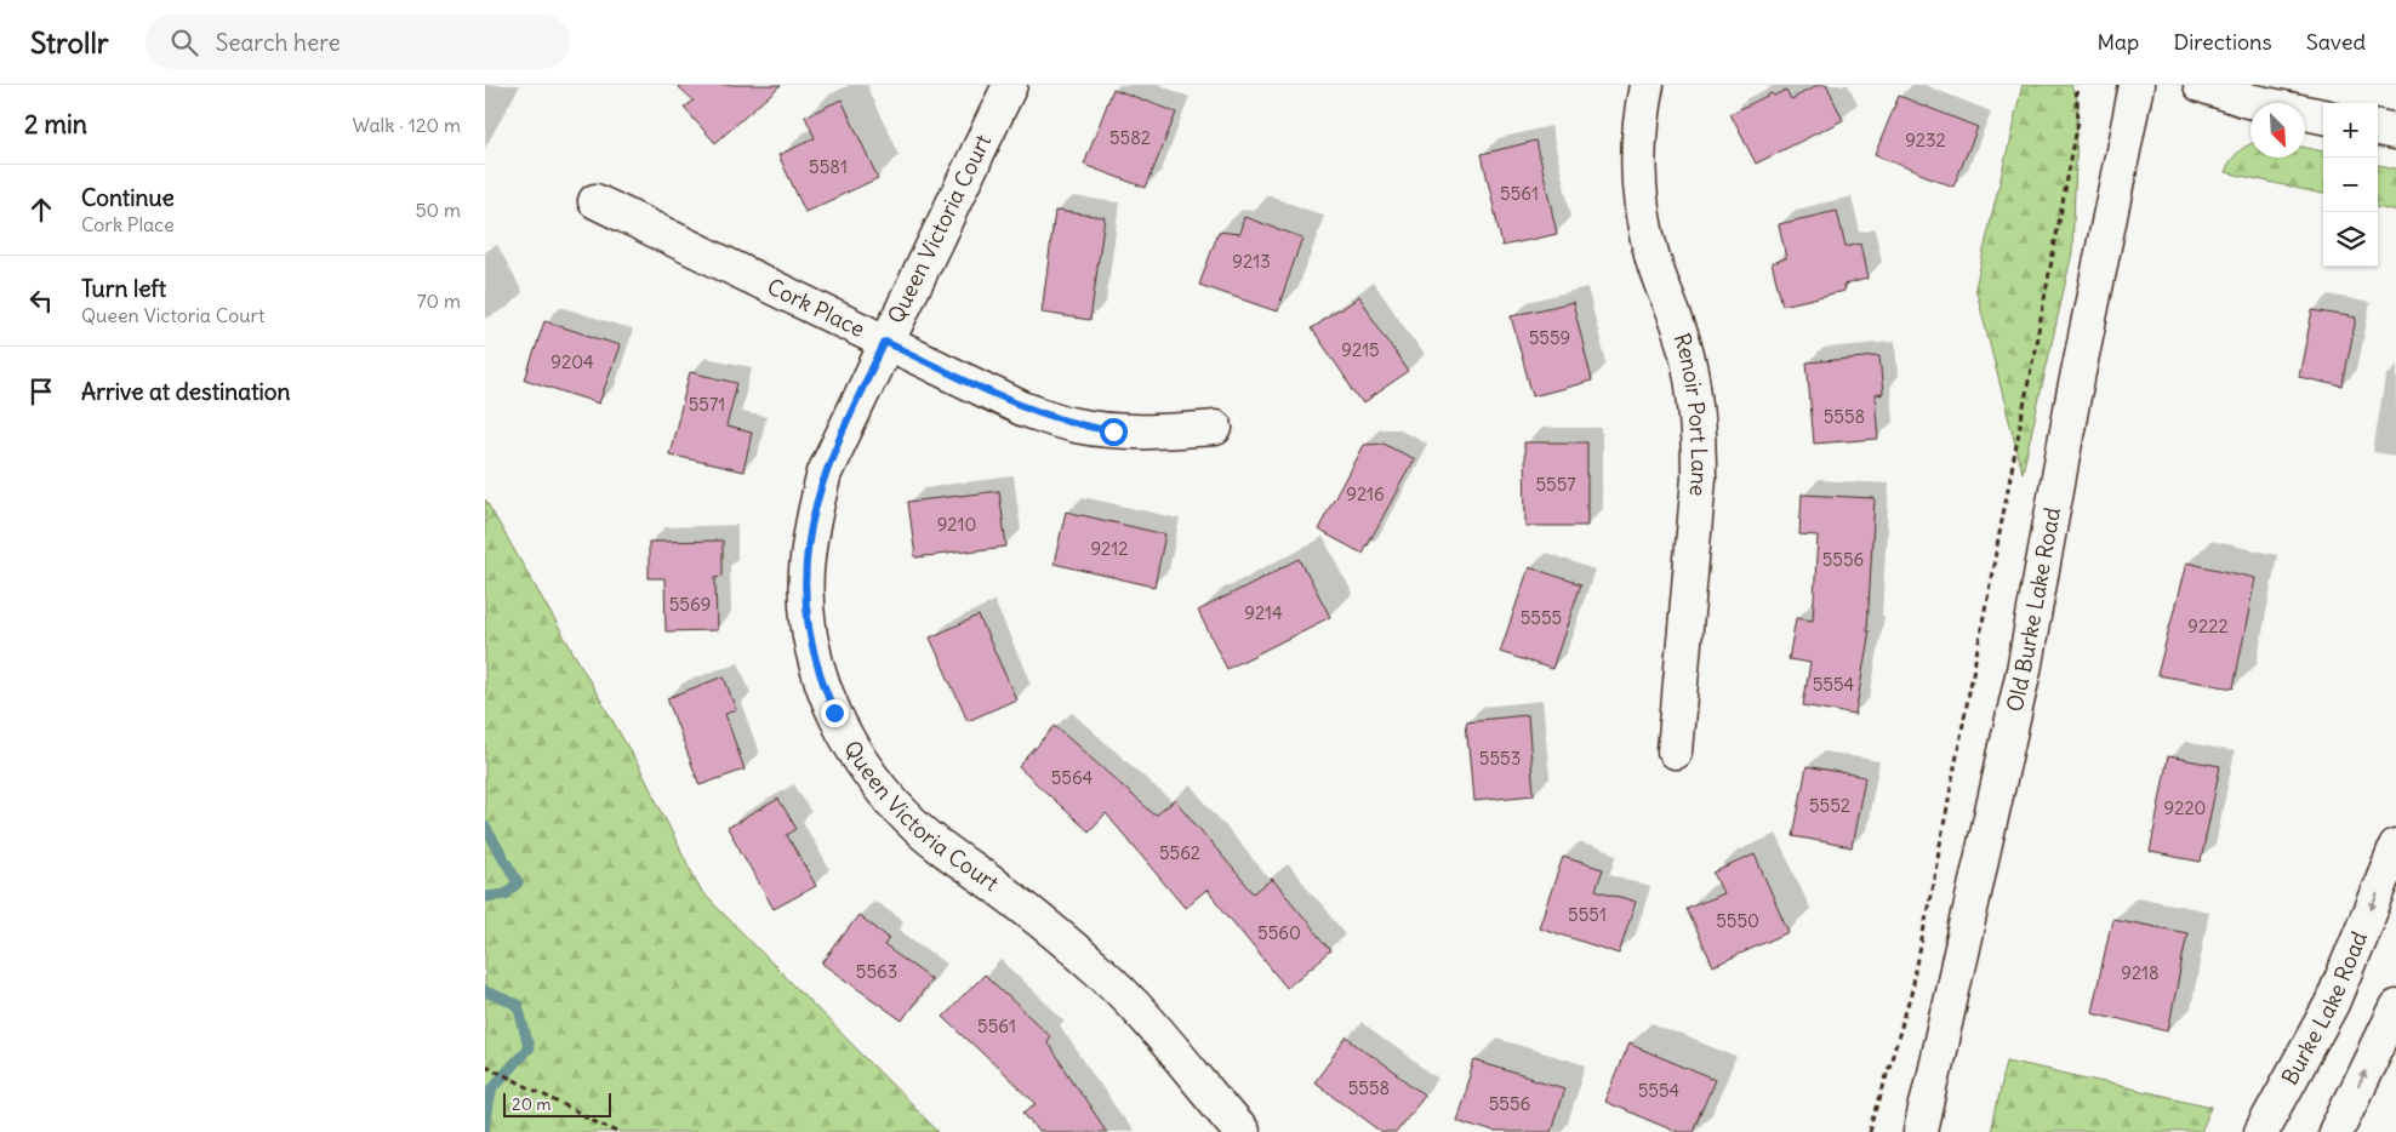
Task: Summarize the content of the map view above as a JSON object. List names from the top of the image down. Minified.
{"streets":{"street":["Queen Victoria Court","Cork Place","Renoir Port Lane","Old Burke Lake Road","Burke Lake Road"]},"crossings":[["Queen Victoria Court","Cork Place"]],"house_numbers":["5582","9232","5581","5561","9213","5559","9215","9204","5571","5558","5557","9216","9210","9212","5556","5569","9214","5555","9222","5554","5553","5564","5552","9220","5562","5551","5550","5560","5563","9218","5561","5558","5554","5556"],"scale_bar":"20 m","north":"bottom right","page":{"header":"Strollr","search":"Search here","nav":["Map","Directions","Saved"],"heading":["2 min","Walk · 120 m"],"map_buttons":["+","−"],"list":[["Continue","Cork Place","50 m"],["Turn left","Queen Victoria Court","70 m"],"Arrive at destination"],"scale":"20 m"}}
